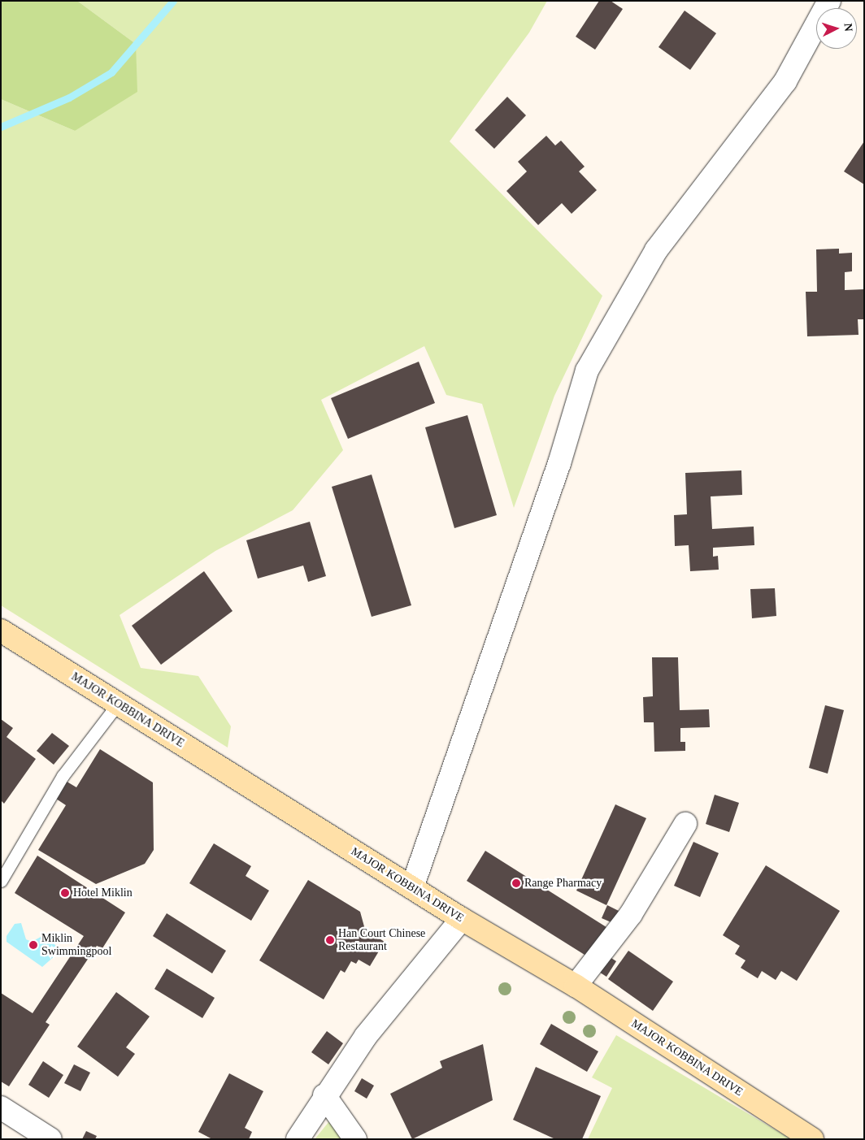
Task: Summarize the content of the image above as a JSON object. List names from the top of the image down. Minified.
{"streets":{"street":["MAJOR KOBBINA DRIVE"]},"places":["Range Pharmacy","Hotel Miklin","Han Court Chinese Restaurant","Miklin Swimmingpool"],"north":"right"}
